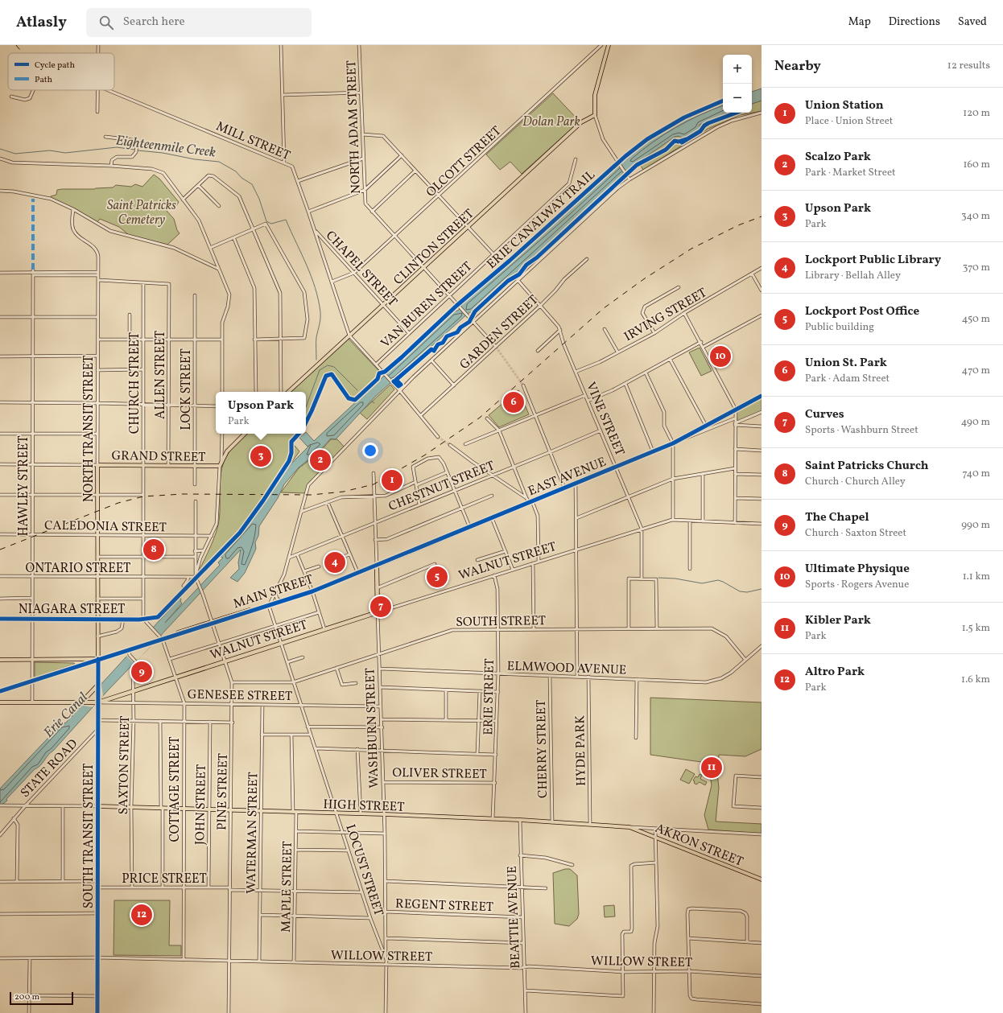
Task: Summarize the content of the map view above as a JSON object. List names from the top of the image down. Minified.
{"streets":{"highway":["EAST AVENUE","WALNUT STREET","WASHBURN STREET","SOUTH TRANSIT STREET"],"main road":["CLINTON STREET","NORTH TRANSIT STREET","GRAND STREET","MAIN STREET","HIGH STREET","AKRON STREET"],"street":["NORTH ADAM STREET","MILL STREET","OLCOTT STREET","CHAPEL STREET","VAN BUREN STREET","IRVING STREET","GARDEN STREET","ALLEN STREET","CHURCH STREET","LOCK STREET","VINE STREET","CHESTNUT STREET","HAWLEY STREET","CALEDONIA STREET","ONTARIO STREET","NIAGARA STREET","SOUTH STREET","ELMWOOD AVENUE","GENESEE STREET","ERIE STREET","CHERRY STREET","HYDE PARK","SAXTON STREET","STATE ROAD","OLIVER STREET","COTTAGE STREET","PINE STREET","JOHN STREET","WATERMAN STREET","LOCUST STREET","PRICE STREET","MAPLE STREET","REGENT STREET","BEATTIE AVENUE","WILLOW STREET"],"cycle path":["ERIE CANALWAY TRAIL"]},"crossings":[["NORTH ADAM STREET","OLCOTT STREET"],["NORTH ADAM STREET","CLINTON STREET"],["NORTH ADAM STREET","VAN BUREN STREET"],["NORTH ADAM STREET","GARDEN STREET"],["MILL STREET","OLCOTT STREET"],["MILL STREET","CLINTON STREET"],["MILL STREET","CHAPEL STREET"],["MILL STREET","VAN BUREN STREET"],["MILL STREET","GARDEN STREET"],["OLCOTT STREET","CHAPEL STREET"],["CLINTON STREET","CHAPEL STREET"],["CHAPEL STREET","VAN BUREN STREET"],["IRVING STREET","VINE STREET"],["GARDEN STREET","VINE STREET"],["ALLEN STREET","CHURCH STREET"],["ALLEN STREET","GRAND STREET"],["CHURCH STREET","GRAND STREET"],["CHURCH STREET","CALEDONIA STREET"],["CHURCH STREET","ONTARIO STREET"],["CHURCH STREET","NIAGARA STREET"],["LOCK STREET","GRAND STREET"],["VINE STREET","EAST AVENUE"],["VINE STREET","CHESTNUT STREET"],["VINE STREET","WALNUT STREET"],["NORTH TRANSIT STREET","GRAND STREET"],["NORTH TRANSIT STREET","CALEDONIA STREET"],["NORTH TRANSIT STREET","ONTARIO STREET"],["NORTH TRANSIT STREET","MAIN STREET"],["NORTH TRANSIT STREET","NIAGARA STREET"],["NORTH TRANSIT STREET","SOUTH TRANSIT STREET"],["GRAND STREET","HAWLEY STREET"],["EAST AVENUE","MAIN STREET"],["EAST AVENUE","WASHBURN STREET"],["CHESTNUT STREET","WASHBURN STREET"],["HAWLEY STREET","CALEDONIA STREET"],["HAWLEY STREET","ONTARIO STREET"],["HAWLEY STREET","MAIN STREET"],["HAWLEY STREET","NIAGARA STREET"],["WALNUT STREET","GENESEE STREET"],["WALNUT STREET","ERIE STREET"],["WALNUT STREET","WASHBURN STREET"],["WALNUT STREET","SAXTON STREET"],["WALNUT STREET","COTTAGE STREET"],["WALNUT STREET","PINE STREET"],["WALNUT STREET","SOUTH TRANSIT STREET"],["WALNUT STREET","LOCUST STREET"],["ONTARIO STREET","PINE STREET"],["MAIN STREET","WASHBURN STREET"],["MAIN STREET","SAXTON STREET"],["MAIN STREET","COTTAGE STREET"],["MAIN STREET","PINE STREET"],["MAIN STREET","SOUTH TRANSIT STREET"],["MAIN STREET","LOCUST STREET"],["NIAGARA STREET","COTTAGE STREET"],["SOUTH STREET","ELMWOOD AVENUE"],["SOUTH STREET","ERIE STREET"],["SOUTH STREET","WASHBURN STREET"],["SOUTH STREET","PINE STREET"],["SOUTH STREET","LOCUST STREET"],["ELMWOOD AVENUE","ERIE STREET"],["ELMWOOD AVENUE","WASHBURN STREET"],["ELMWOOD AVENUE","CHERRY STREET"],["ELMWOOD AVENUE","HYDE PARK"],["GENESEE STREET","WASHBURN STREET"],["GENESEE STREET","SAXTON STREET"],["GENESEE STREET","COTTAGE STREET"],["GENESEE STREET","PINE STREET"],["GENESEE STREET","WATERMAN STREET"],["GENESEE STREET","SOUTH TRANSIT STREET"],["GENESEE STREET","LOCUST STREET"],["ERIE STREET","OLIVER STREET"],["ERIE STREET","HIGH STREET"],["WASHBURN STREET","OLIVER STREET"],["WASHBURN STREET","HIGH STREET"],["WASHBURN STREET","LOCUST STREET"],["WASHBURN STREET","REGENT STREET"],["CHERRY STREET","HIGH STREET"],["HYDE PARK","HIGH STREET"],["SAXTON STREET","HIGH STREET"],["SAXTON STREET","PRICE STREET"],["STATE ROAD","SOUTH TRANSIT STREET"],["COTTAGE STREET","HIGH STREET"],["COTTAGE STREET","PRICE STREET"],["COTTAGE STREET","WILLOW STREET"],["PINE STREET","HIGH STREET"],["PINE STREET","PRICE STREET"],["PINE STREET","WILLOW STREET"],["JOHN STREET","HIGH STREET"],["JOHN STREET","PRICE STREET"],["HIGH STREET","WATERMAN STREET"],["HIGH STREET","SOUTH TRANSIT STREET"],["HIGH STREET","AKRON STREET"],["HIGH STREET","LOCUST STREET"],["HIGH STREET","MAPLE STREET"],["HIGH STREET","BEATTIE AVENUE"],["WATERMAN STREET","PRICE STREET"],["WATERMAN STREET","WILLOW STREET"],["SOUTH TRANSIT STREET","PRICE STREET"],["SOUTH TRANSIT STREET","WILLOW STREET"],["LOCUST STREET","PRICE STREET"],["PRICE STREET","MAPLE STREET"],["MAPLE STREET","WILLOW STREET"],["REGENT STREET","BEATTIE AVENUE"],["BEATTIE AVENUE","WILLOW STREET"]],"water":["Eighteenmile Creek","Erie Canal"],"parks":["Dolan Park","Saint Patricks Cemetery"],"legend":["Cycle path","Path"],"scale_bar":"200 m","page":{"header":"Atlasly","search":"Search here","nav":["Map","Directions","Saved"],"heading":["Nearby","12 results"],"map_buttons":["+","−"],"list":[{"mark":"1","name":"Union Station","note":"Place · Union Street","value":"120 m"},{"mark":"2","name":"Scalzo Park","note":"Park · Market Street","value":"160 m"},{"mark":"3","name":"Upson Park","note":"Park","value":"340 m"},{"mark":"4","name":"Lockport Public Library","note":"Library · Bellah Alley","value":"370 m"},{"mark":"5","name":"Lockport Post Office","note":"Public building","value":"450 m"},{"mark":"6","name":"Union St. Park","note":"Park · Adam Street","value":"470 m"},{"mark":"7","name":"Curves","note":"Sports · Washburn Street","value":"490 m"},{"mark":"8","name":"Saint Patricks Church","note":"Church · Church Alley","value":"740 m"},{"mark":"9","name":"The Chapel","note":"Church · Saxton Street","value":"990 m"},{"mark":"10","name":"Ultimate Physique","note":"Sports · Rogers Avenue","value":"1.1 km"},{"mark":"11","name":"Kibler Park","note":"Park","value":"1.5 km"},{"mark":"12","name":"Altro Park","note":"Park","value":"1.6 km"}],"pins":["10","6","3","2","1","8","4","5","7","9","11","12"],"popup":["Upson Park","Park"],"scale":"200 m"}}
